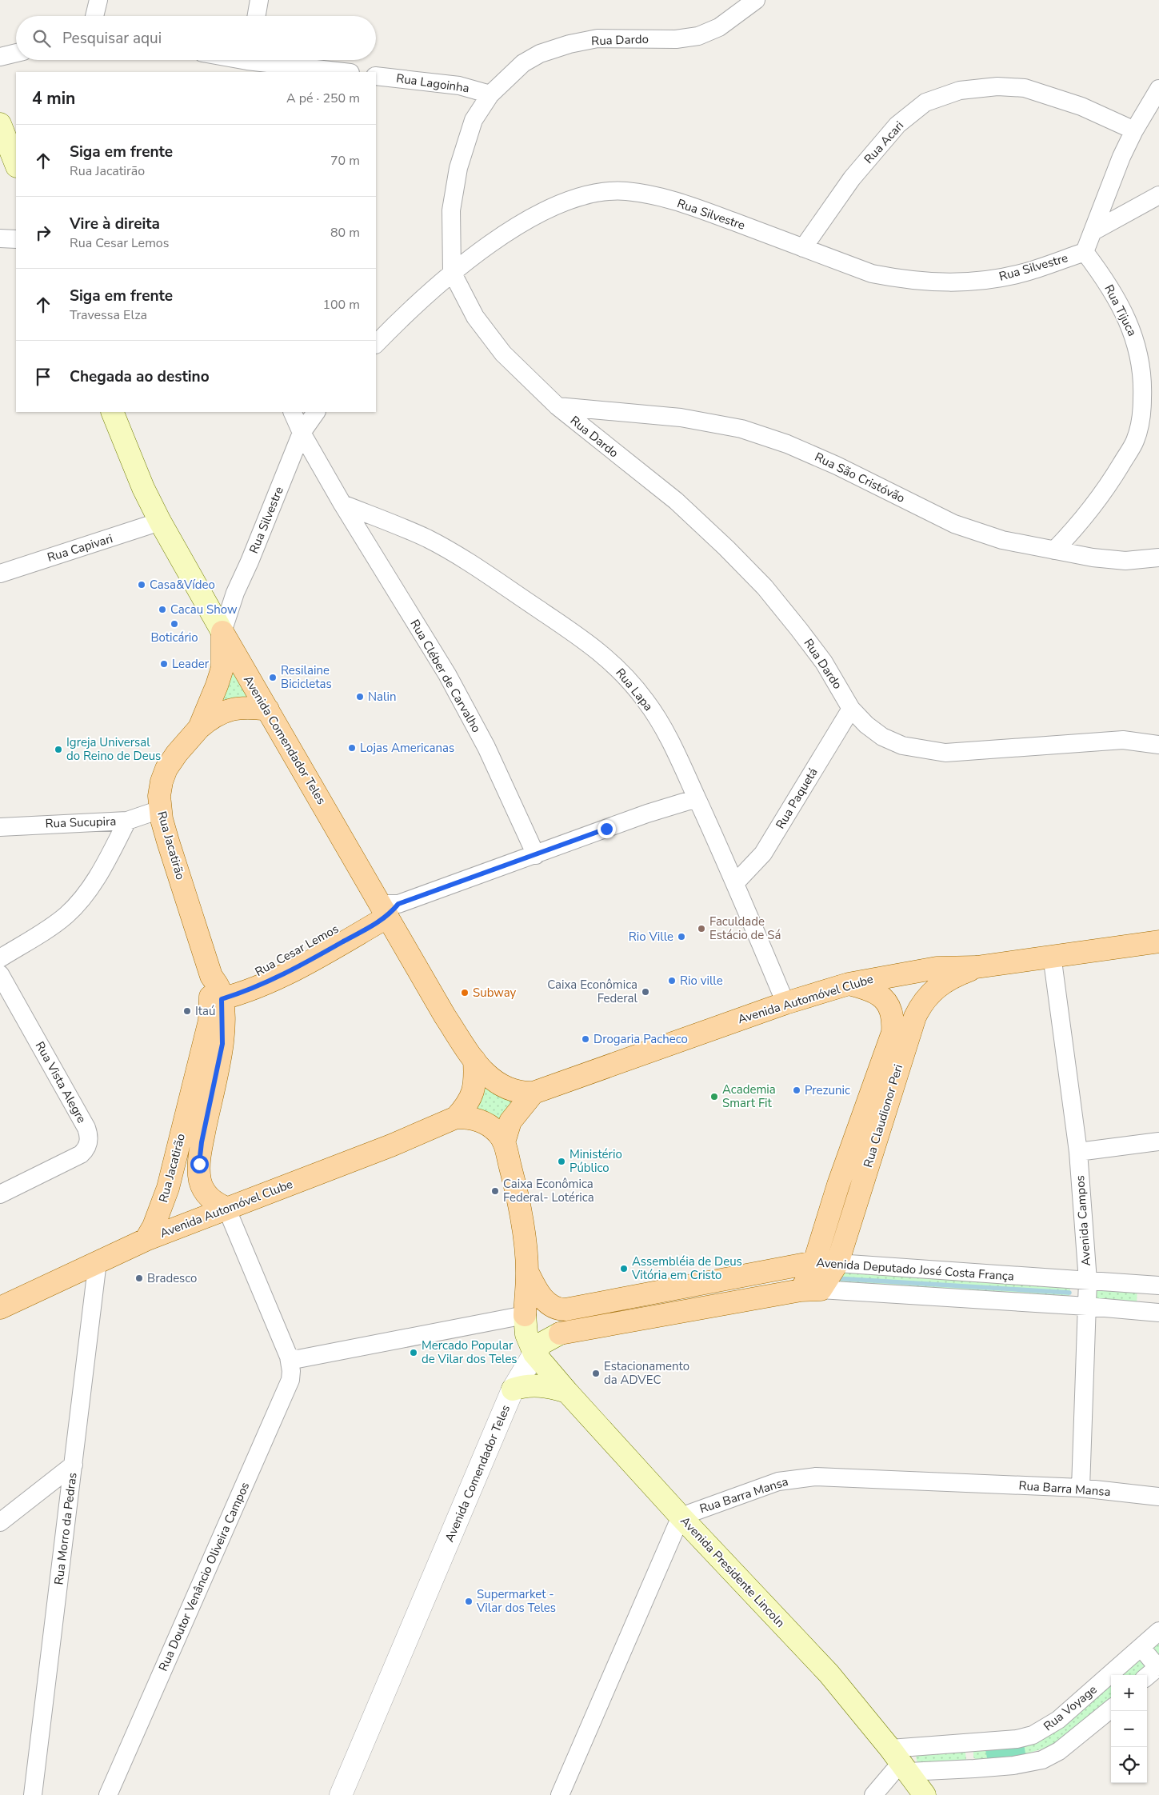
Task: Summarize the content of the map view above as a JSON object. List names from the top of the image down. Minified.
{"streets":{"main road":["Avenida Comendador Teles","Rua Jacatirão","Rua Cesar Lemos","Avenida Automóvel Clube","Rua Claudionor Peri","Avenida Deputado José Costa França","Avenida Presidente Lincoln"],"street":["Rua Dardo","Rua Lagoinha","Rua Acari","Rua Silvestre","Rua Tijuca","Rua São Cristóvão","Rua Capivari","Rua Cléber de Carvalho","Rua Lapa","Rua Paquetá","Rua Sucupira","Rua Vista Alegre","Avenida Campos","Rua Barra Mansa","Rua Morro da Pedras","Rua Doutor Venâncio Oliveira Campos","Rua Voyage"]},"crossings":[["Rua Dardo","Rua Lagoinha"],["Rua Dardo","Rua Silvestre"],["Rua Dardo","Rua São Cristóvão"],["Rua Dardo","Rua Paquetá"],["Rua Acari","Rua Silvestre"],["Rua Silvestre","Rua Tijuca"],["Rua Silvestre","Rua Cléber de Carvalho"],["Rua Silvestre","Avenida Comendador Teles"],["Rua Silvestre","Rua Jacatirão"],["Rua Tijuca","Rua São Cristóvão"],["Rua Capivari","Avenida Comendador Teles"],["Rua Cléber de Carvalho","Rua Lapa"],["Rua Lapa","Rua Paquetá"],["Rua Lapa","Avenida Automóvel Clube"],["Avenida Comendador Teles","Rua Jacatirão"],["Avenida Comendador Teles","Rua Cesar Lemos"],["Avenida Comendador Teles","Avenida Automóvel Clube"],["Avenida Comendador Teles","Avenida Presidente Lincoln"],["Rua Sucupira","Rua Jacatirão"],["Rua Jacatirão","Rua Cesar Lemos"],["Rua Jacatirão","Avenida Automóvel Clube"],["Avenida Automóvel Clube","Rua Claudionor Peri"],["Avenida Automóvel Clube","Avenida Campos"],["Avenida Automóvel Clube","Rua Morro da Pedras"],["Rua Claudionor Peri","Avenida Deputado José Costa França"],["Avenida Campos","Avenida Deputado José Costa França"],["Avenida Campos","Rua Barra Mansa"],["Rua Barra Mansa","Avenida Presidente Lincoln"],["Avenida Presidente Lincoln","Rua Voyage"]],"places":["Casa&Vídeo","Cacau Show","Boticário","Leader","Resilaine Bicicletas","Nalin","Lojas Americanas","Igreja Universal do Reino de Deus","Faculdade Estácio de Sá","Rio Ville","Rio ville","Caixa Econômica Federal","Subway","Itaú","Drogaria Pacheco","Prezunic","Academia Smart Fit","Ministério Público","Caixa Econômica Federal- Lotérica","Assembléia de Deus Vitória em Cristo","Bradesco","Mercado Popular de Vilar dos Teles","Estacionamento da ADVEC","Supermarket - Vilar dos Teles"],"page":{"search":"Pesquisar aqui","heading":["4 min","A pé · 250 m"],"list":[["Siga em frente","Rua Jacatirão","70 m"],["Vire à direita","Rua Cesar Lemos","80 m"],["Siga em frente","Travessa Elza","100 m"],"Chegada ao destino"],"map_buttons":["+","−"]}}
